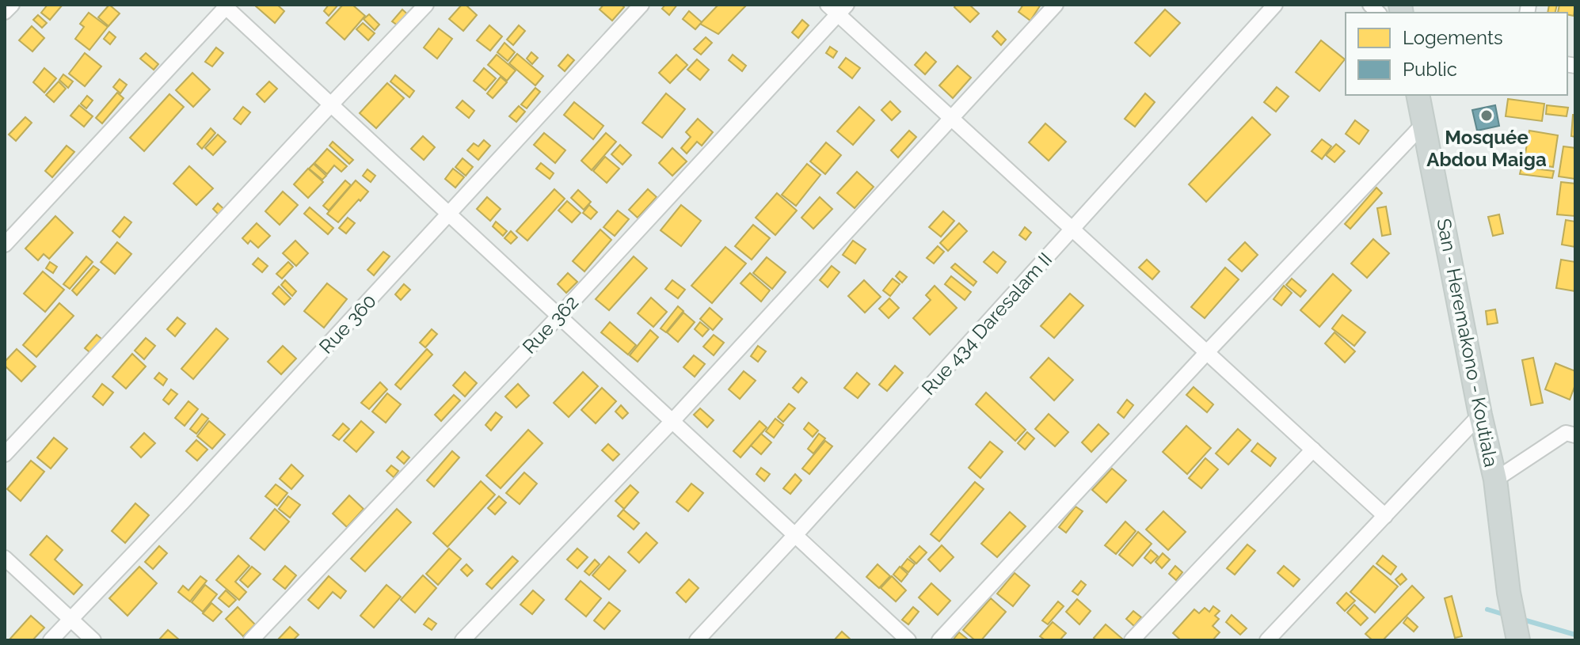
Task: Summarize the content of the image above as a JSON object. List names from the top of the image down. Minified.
{"streets":{"main road":["San - Heremakono - Koutiala"],"street":["Rue 360","Rue 434 Daresalam II","Rue 362"]},"places":["Mosquée Abdou Maiga"],"legend":["Logements","Public"]}
